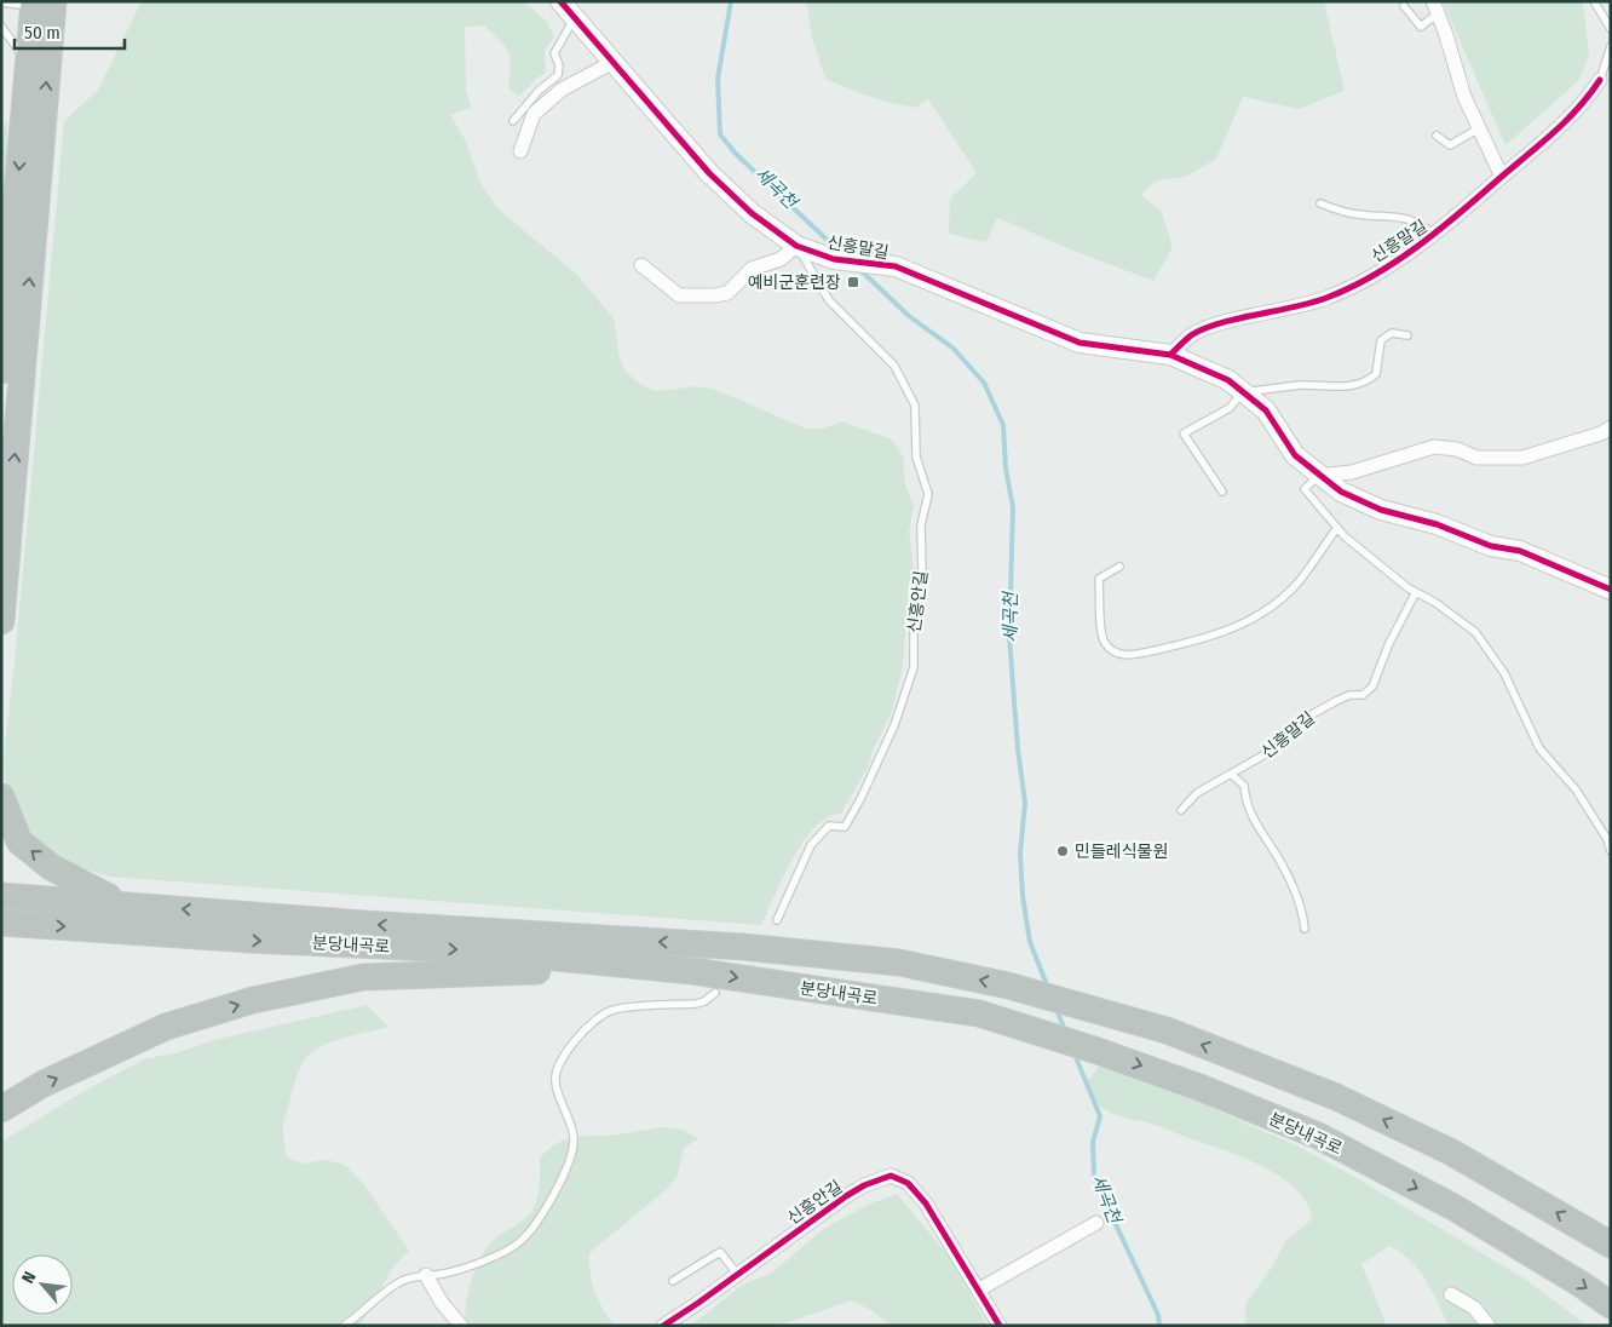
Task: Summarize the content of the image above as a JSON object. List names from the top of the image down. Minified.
{"streets":{"highway":["분당내곡로"],"street":["신흥말길","신흥안길"]},"crossings":[["신흥말길","신흥안길"]],"water":["세곡천"],"places":{"transit":["예비군훈련장"],"other":["민들레식물원"]},"scale_bar":"50 m","north":"top left"}
